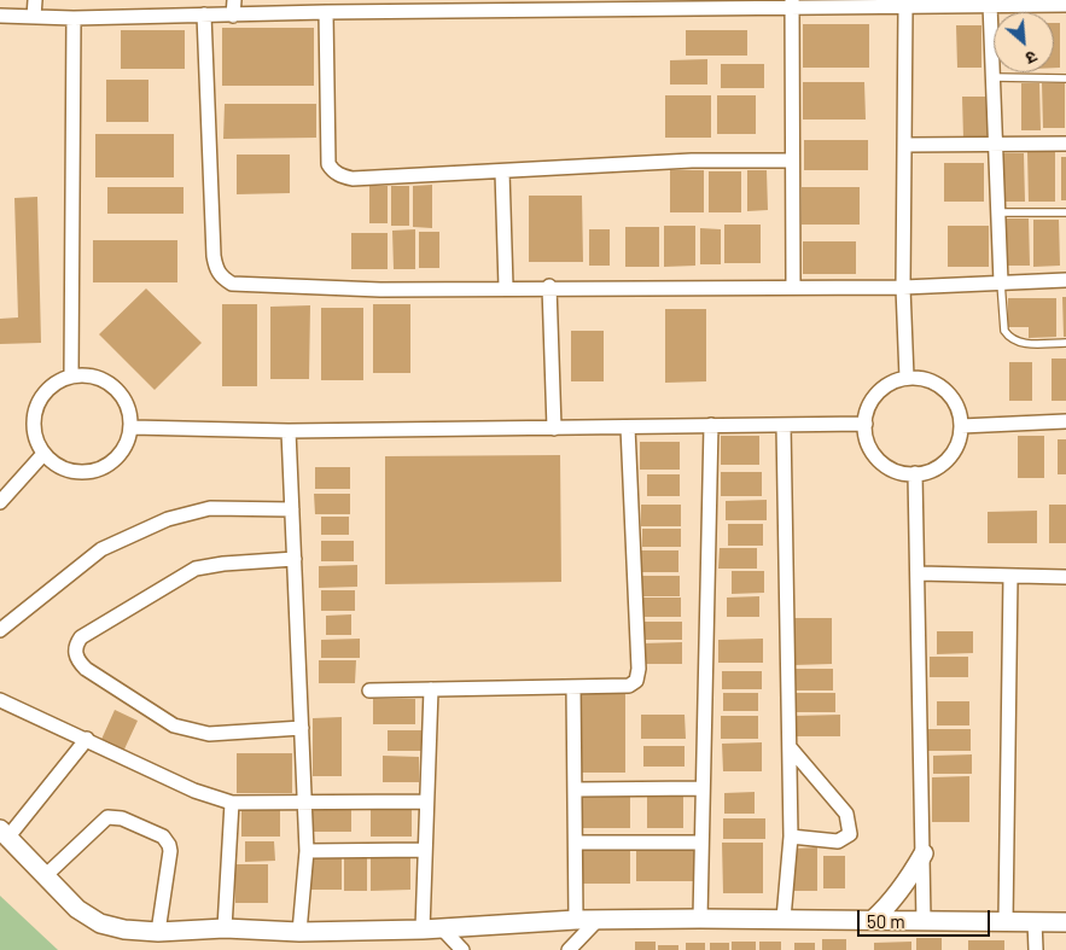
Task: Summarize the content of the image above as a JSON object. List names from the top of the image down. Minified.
{"scale_bar":"50 m","north":"bottom right"}
